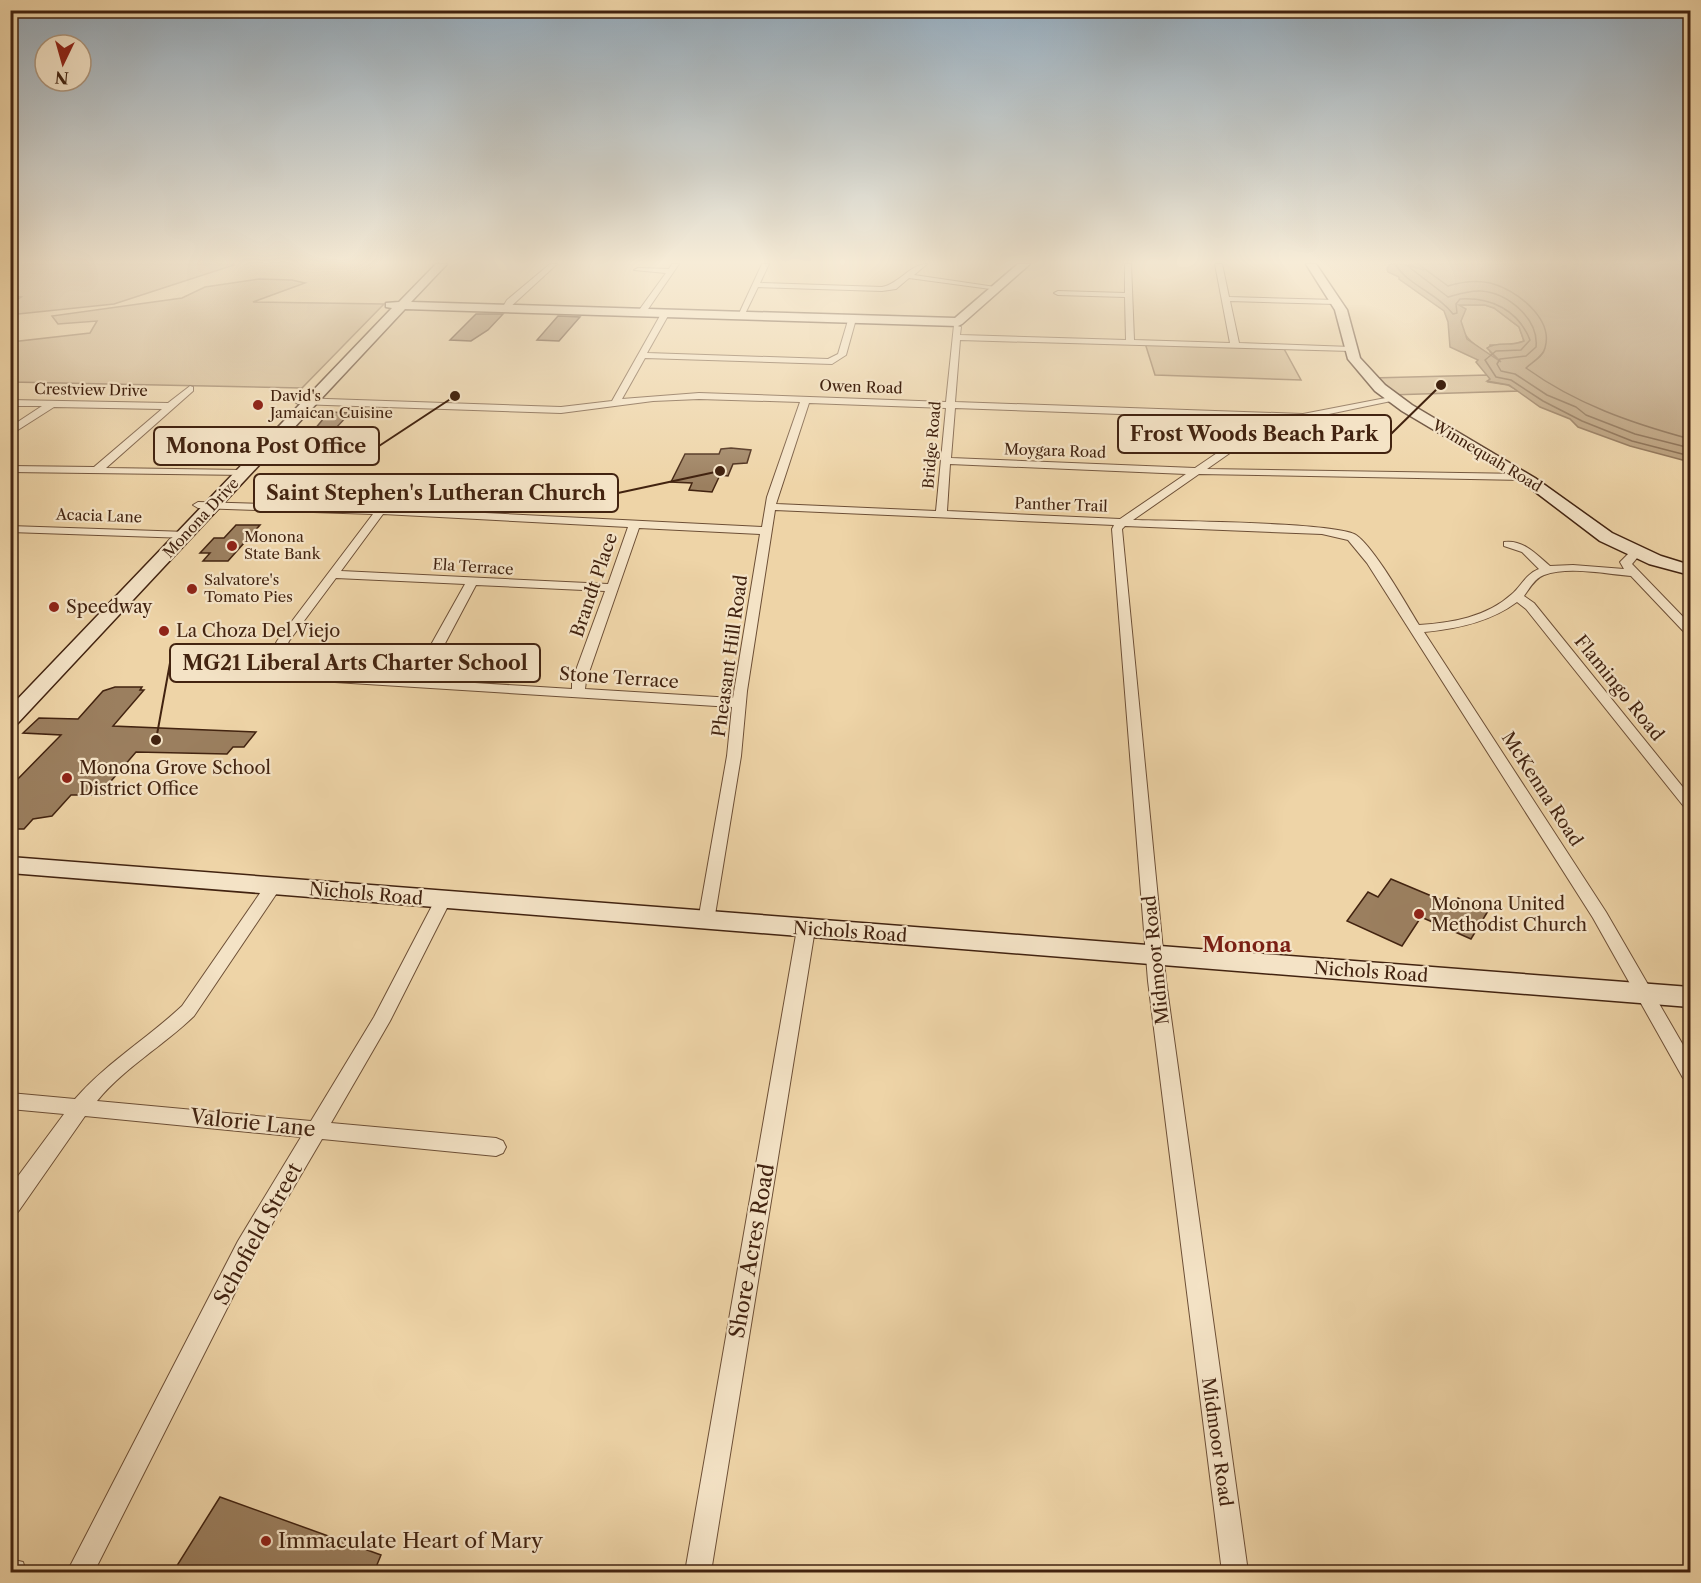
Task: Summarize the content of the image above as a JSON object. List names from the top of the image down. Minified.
{"streets":{"street":["Owen Road","Crestview Drive","Bridge Road","Moygara Road","Winnequah Road","Panther Trail","Acacia Lane","Monona Drive","Ela Terrace","Brandt Place","Pheasant Hill Road","Stone Terrace","Flamingo Road","McKenna Road","Nichols Road","Midmoor Road","Valorie Lane","Schofield Street","Shore Acres Road"]},"crossings":[["Owen Road","Bridge Road"],["Owen Road","Monona Drive"],["Owen Road","Pheasant Hill Road"],["Bridge Road","Moygara Road"],["Bridge Road","Panther Trail"],["Moygara Road","Winnequah Road"],["Panther Trail","Pheasant Hill Road"],["Panther Trail","McKenna Road"],["Panther Trail","Midmoor Road"],["Acacia Lane","Monona Drive"],["Ela Terrace","Brandt Place"],["Ela Terrace","Stone Terrace"],["Brandt Place","Stone Terrace"],["Pheasant Hill Road","Stone Terrace"],["Pheasant Hill Road","Nichols Road"],["McKenna Road","Nichols Road"],["Nichols Road","Midmoor Road"],["Nichols Road","Schofield Street"],["Nichols Road","Shore Acres Road"],["Valorie Lane","Schofield Street"]],"districts":["Monona"],"places":["Frost Woods Beach Park","Monona Post Office","David's Jamaican Cuisine","Saint Stephen's Lutheran Church","Monona State Bank","Salvatore's Tomato Pies","Speedway","La Choza Del Viejo","MG21 Liberal Arts Charter School","Monona Grove School District Office","Monona United Methodist Church","Immaculate Heart of Mary"],"north":"bottom"}
